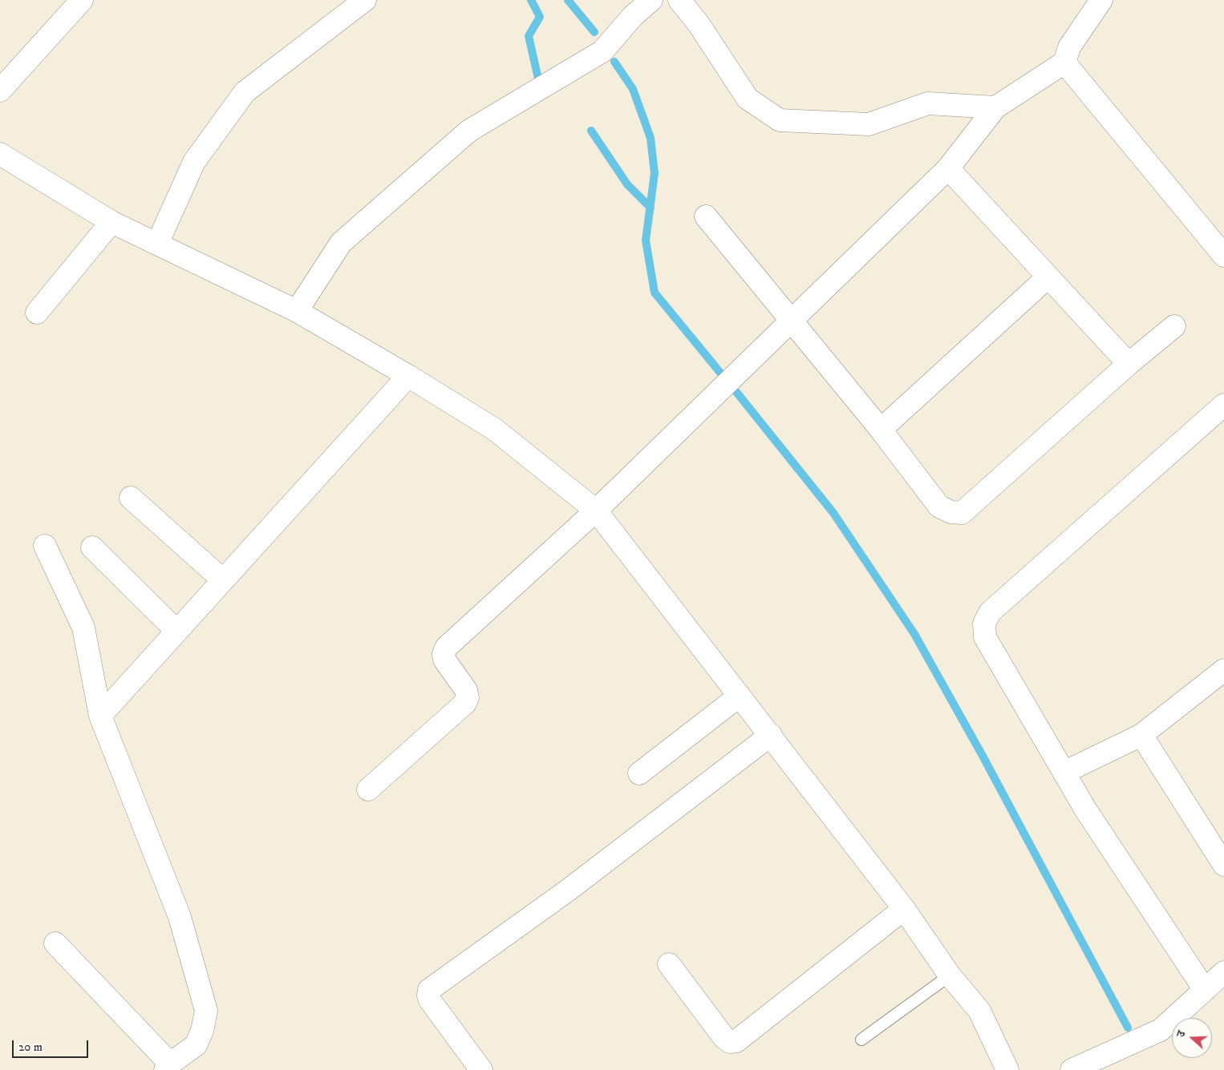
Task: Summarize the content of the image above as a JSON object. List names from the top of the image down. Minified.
{"scale_bar":"20 m","north":"left"}
